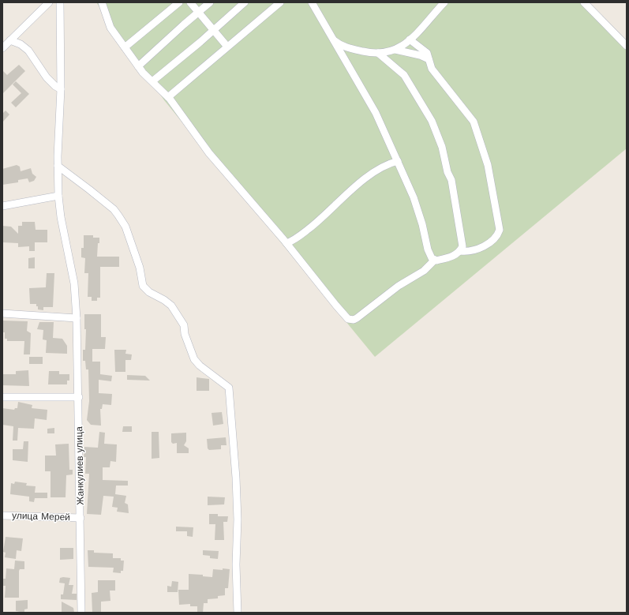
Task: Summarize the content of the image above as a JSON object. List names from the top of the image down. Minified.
{"streets":{"street":["Жанкулиев улица","улица Мерей"]},"crossings":[["Жанкулиев улица","улица Мерей"]]}
